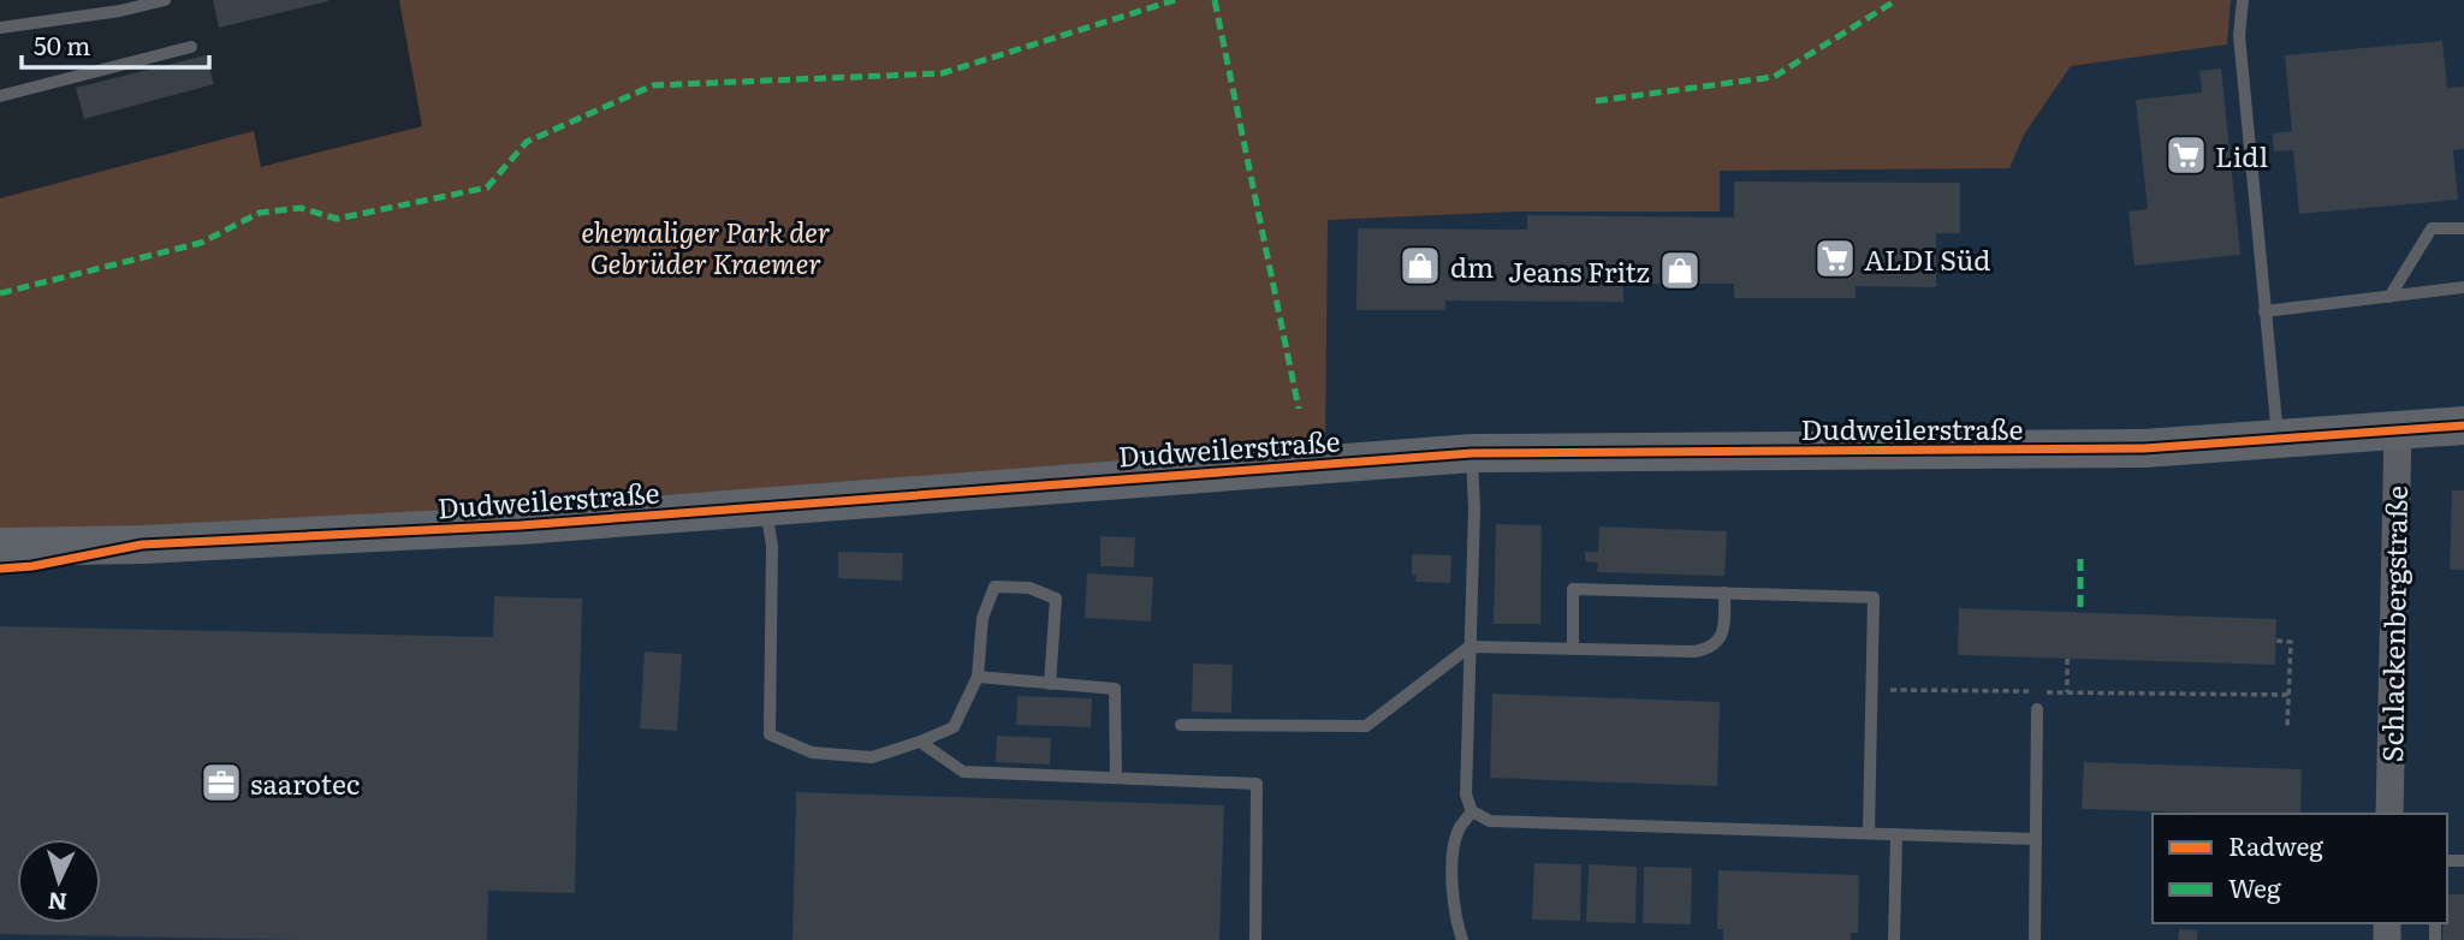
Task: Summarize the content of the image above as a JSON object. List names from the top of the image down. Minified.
{"streets":{"main road":["Dudweilerstraße"],"street":["Schlackenbergstraße"]},"crossings":[["Dudweilerstraße","Schlackenbergstraße"]],"parks":["ehemaliger Park der Gebrüder Kraemer"],"places":{"supermarket":["Lidl","ALDI Süd"],"shop":["dm","Jeans Fritz"],"office":["saarotec"]},"legend":["Radweg","Weg"],"scale_bar":"50 m","north":"bottom"}
